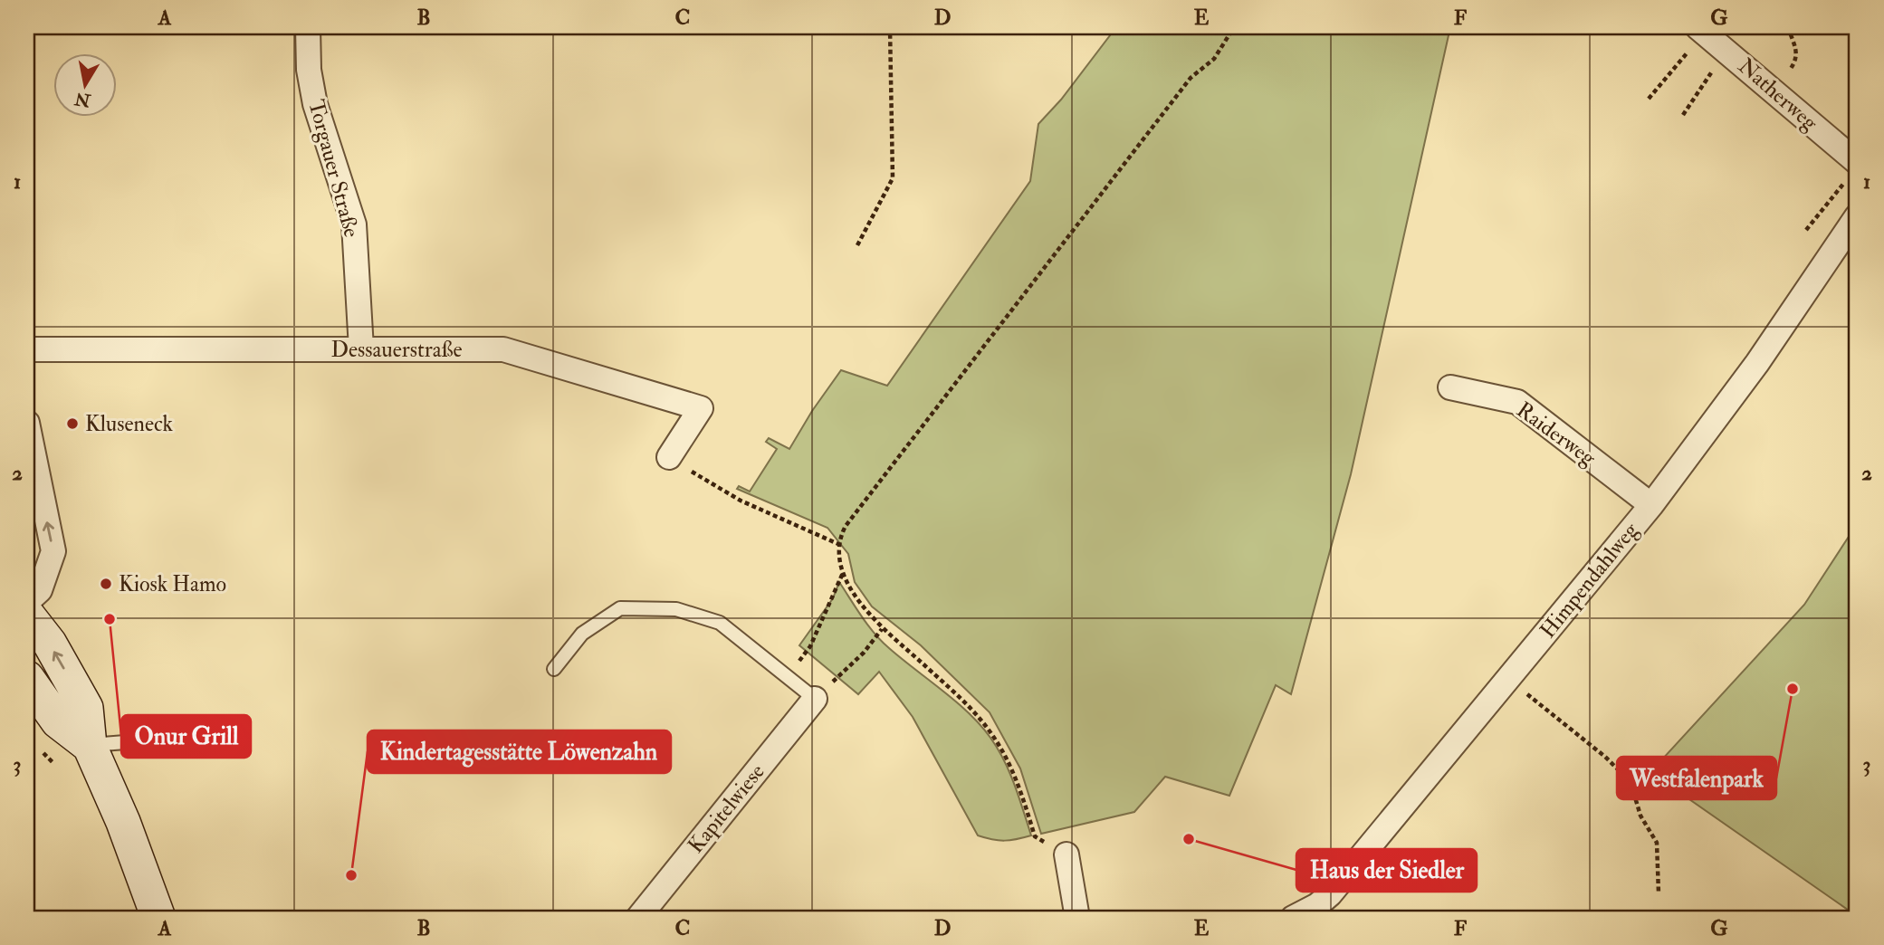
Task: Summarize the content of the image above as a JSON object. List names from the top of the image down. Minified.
{"streets":{"street":["Natherweg","Torgauer Straße","Dessauerstraße","Raiderweg","Himpendahlweg","Kapitelwiese"]},"crossings":[["Torgauer Straße","Dessauerstraße"],["Raiderweg","Himpendahlweg"]],"places":["Kluseneck","Kiosk Hamo","Onur Grill","Westfalenpark","Haus der Siedler","Kindertagesstätte Löwenzahn"],"north":"bottom","grid":{"columns":["A","B","C","D","E","F","G"],"rows":["1","2","3"]}}
